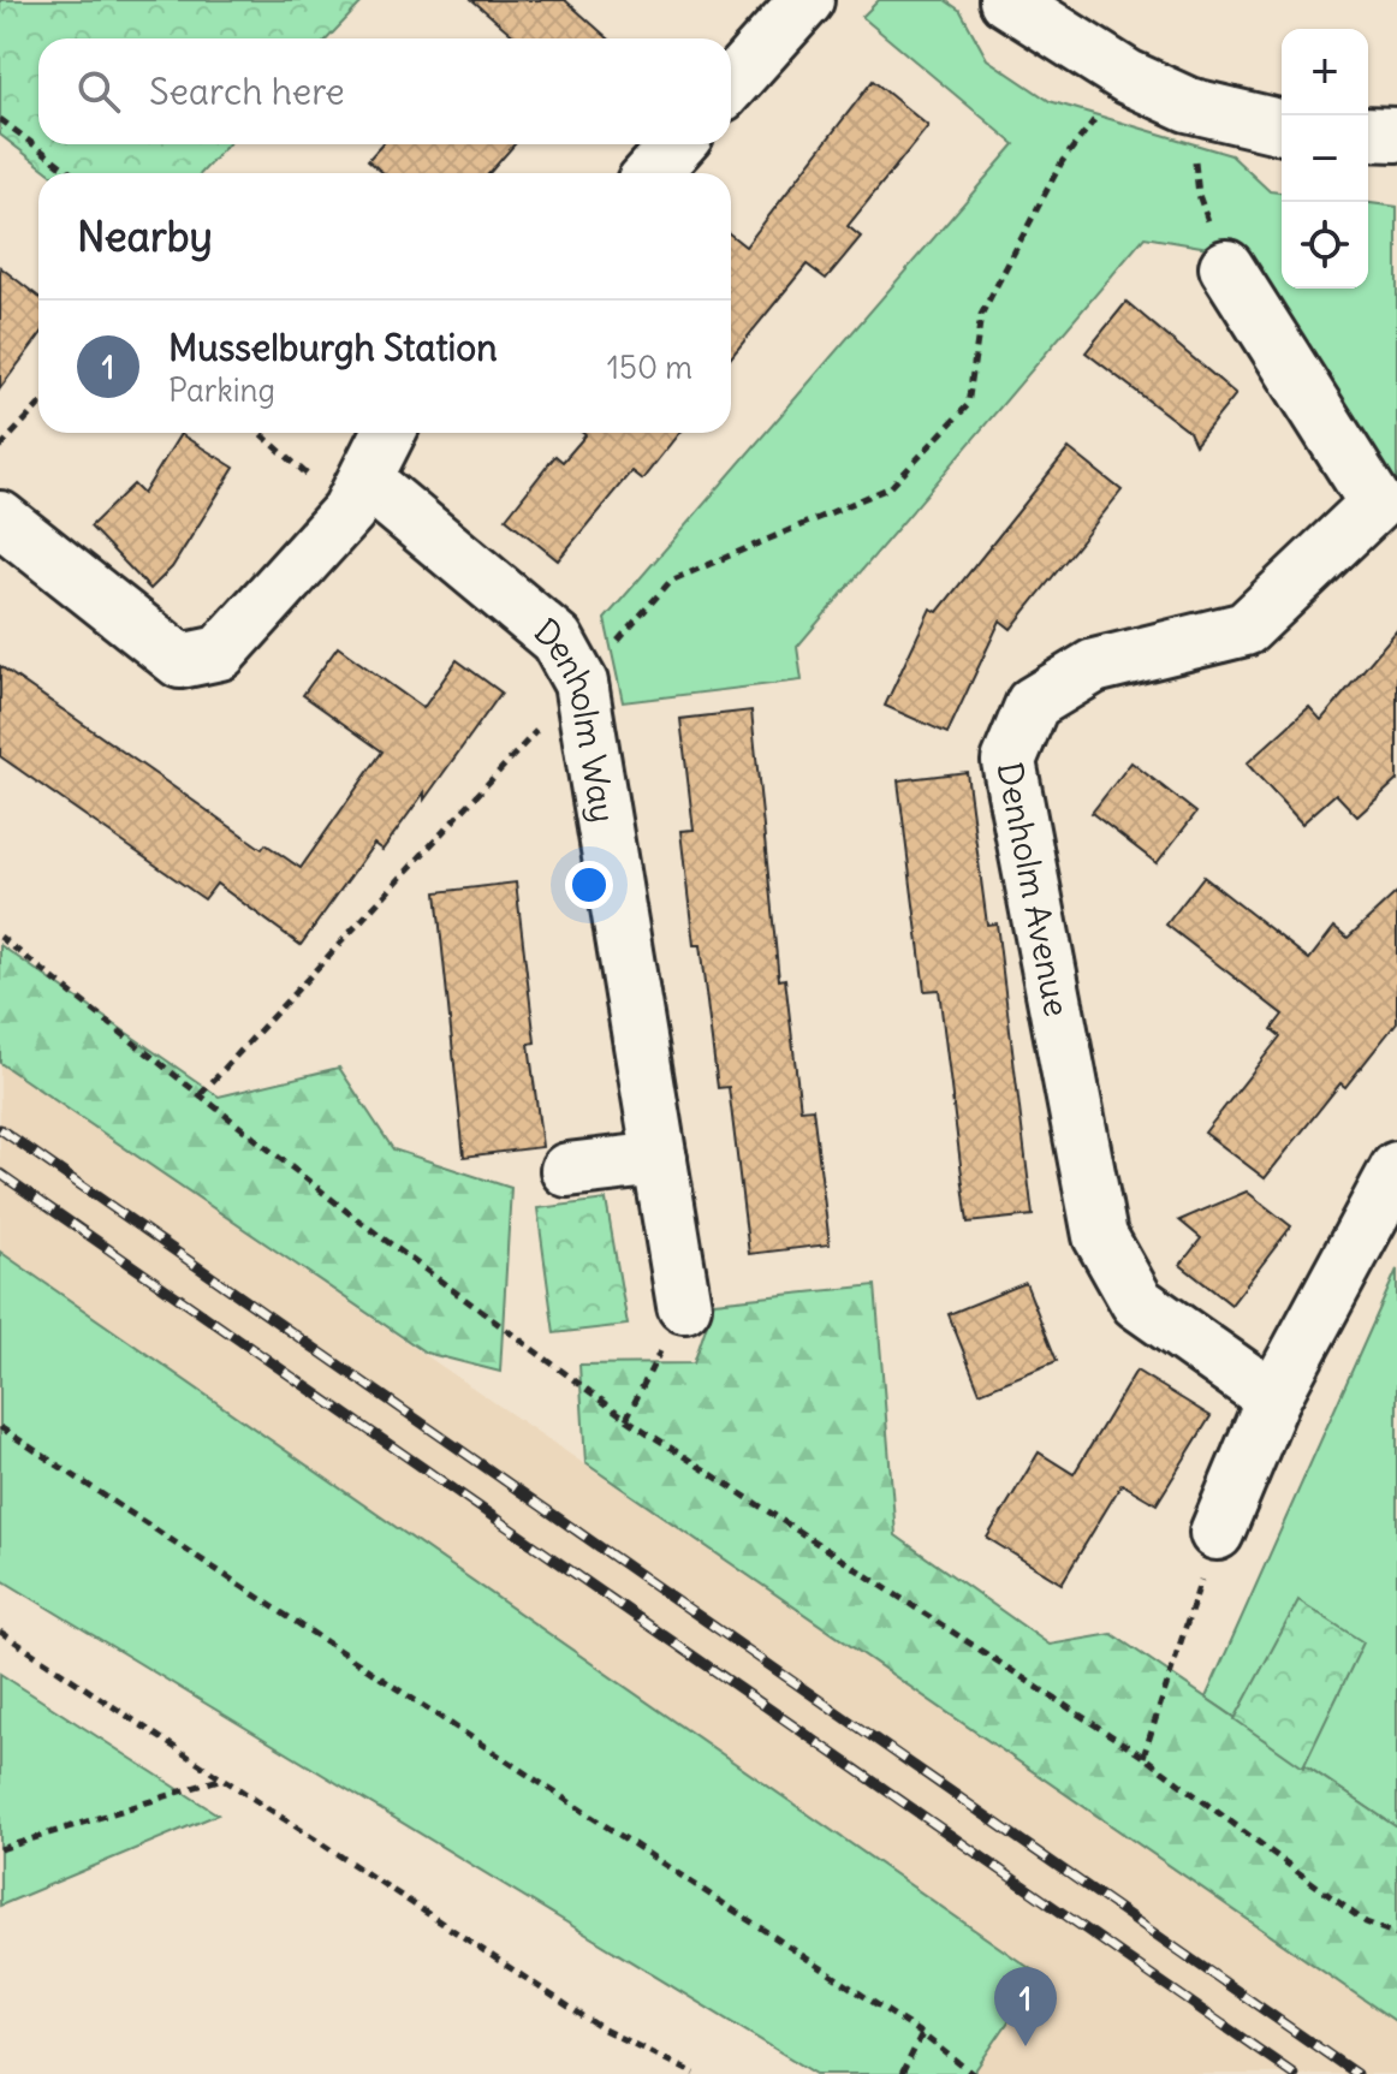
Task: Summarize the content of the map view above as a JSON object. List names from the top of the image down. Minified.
{"streets":{"street":["Denholm Way","Denholm Avenue"]},"page":{"map_buttons":["+","−"],"search":"Search here","heading":"Nearby","list":[{"mark":"1","name":"Musselburgh Station","note":"Parking","value":"150 m"}],"pins":"1"}}
